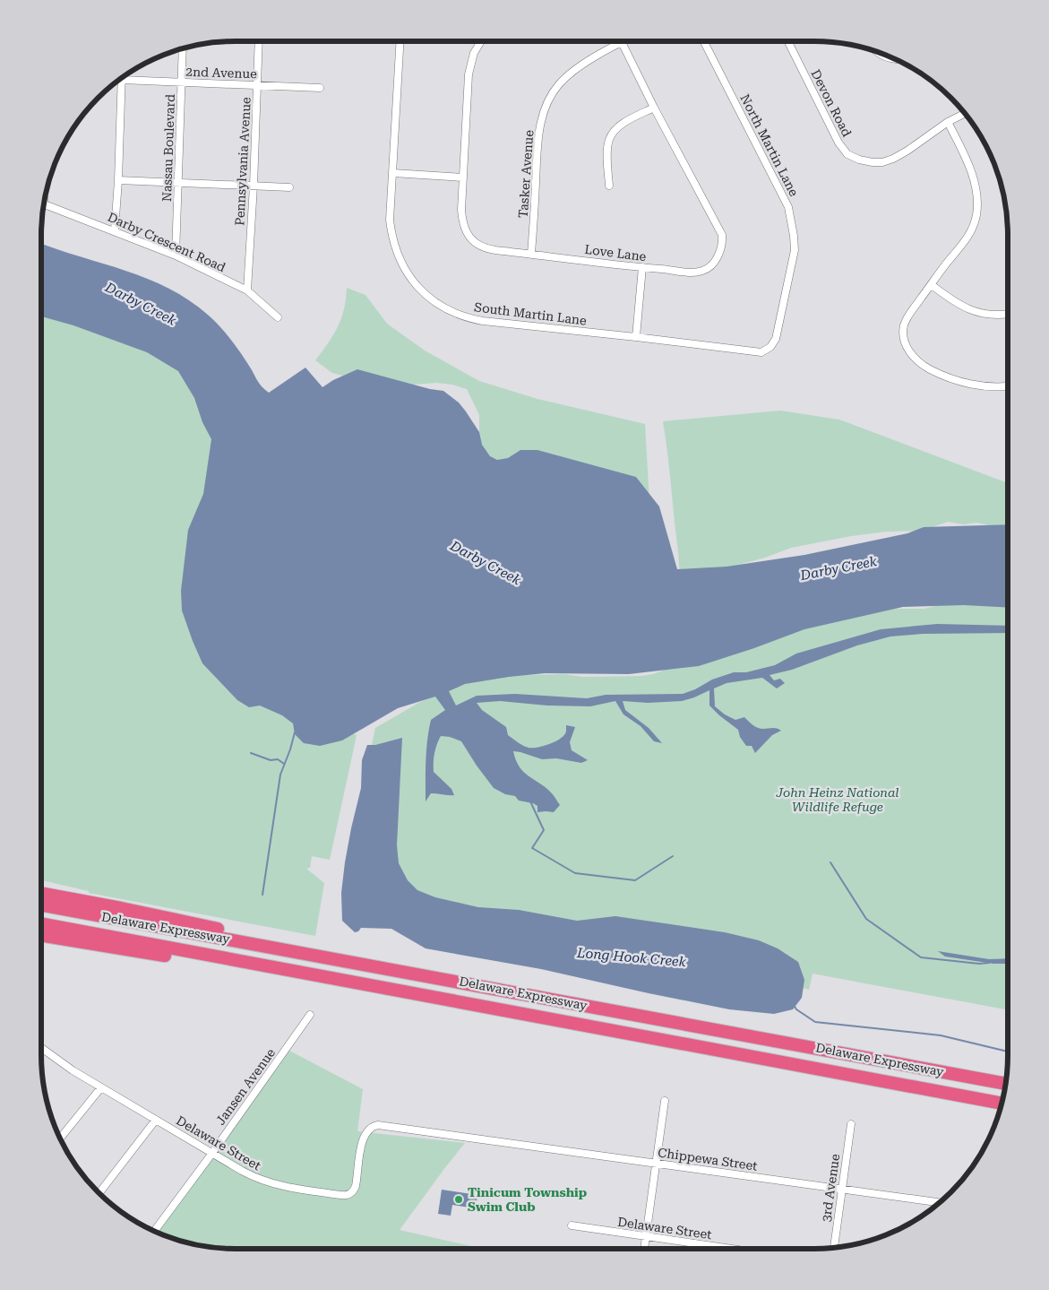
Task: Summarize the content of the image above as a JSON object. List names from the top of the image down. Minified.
{"streets":{"highway":["Delaware Expressway"],"street":["2nd Avenue","Devon Road","North Martin Lane","Nassau Boulevard","Pennsylvania Avenue","Tasker Avenue","Darby Crescent Road","Love Lane","South Martin Lane","Jansen Avenue","Delaware Street","Chippewa Street","3rd Avenue"]},"crossings":[["2nd Avenue","Nassau Boulevard"],["2nd Avenue","Pennsylvania Avenue"],["North Martin Lane","South Martin Lane"],["Nassau Boulevard","Darby Crescent Road"],["Pennsylvania Avenue","Darby Crescent Road"],["Tasker Avenue","Love Lane"],["Jansen Avenue","Delaware Street"],["Delaware Street","Chippewa Street"],["Chippewa Street","3rd Avenue"]],"water":["Darby Creek","Long Hook Creek"],"parks":["John Heinz National Wildlife Refuge"],"places":["Tinicum Township Swim Club"]}
